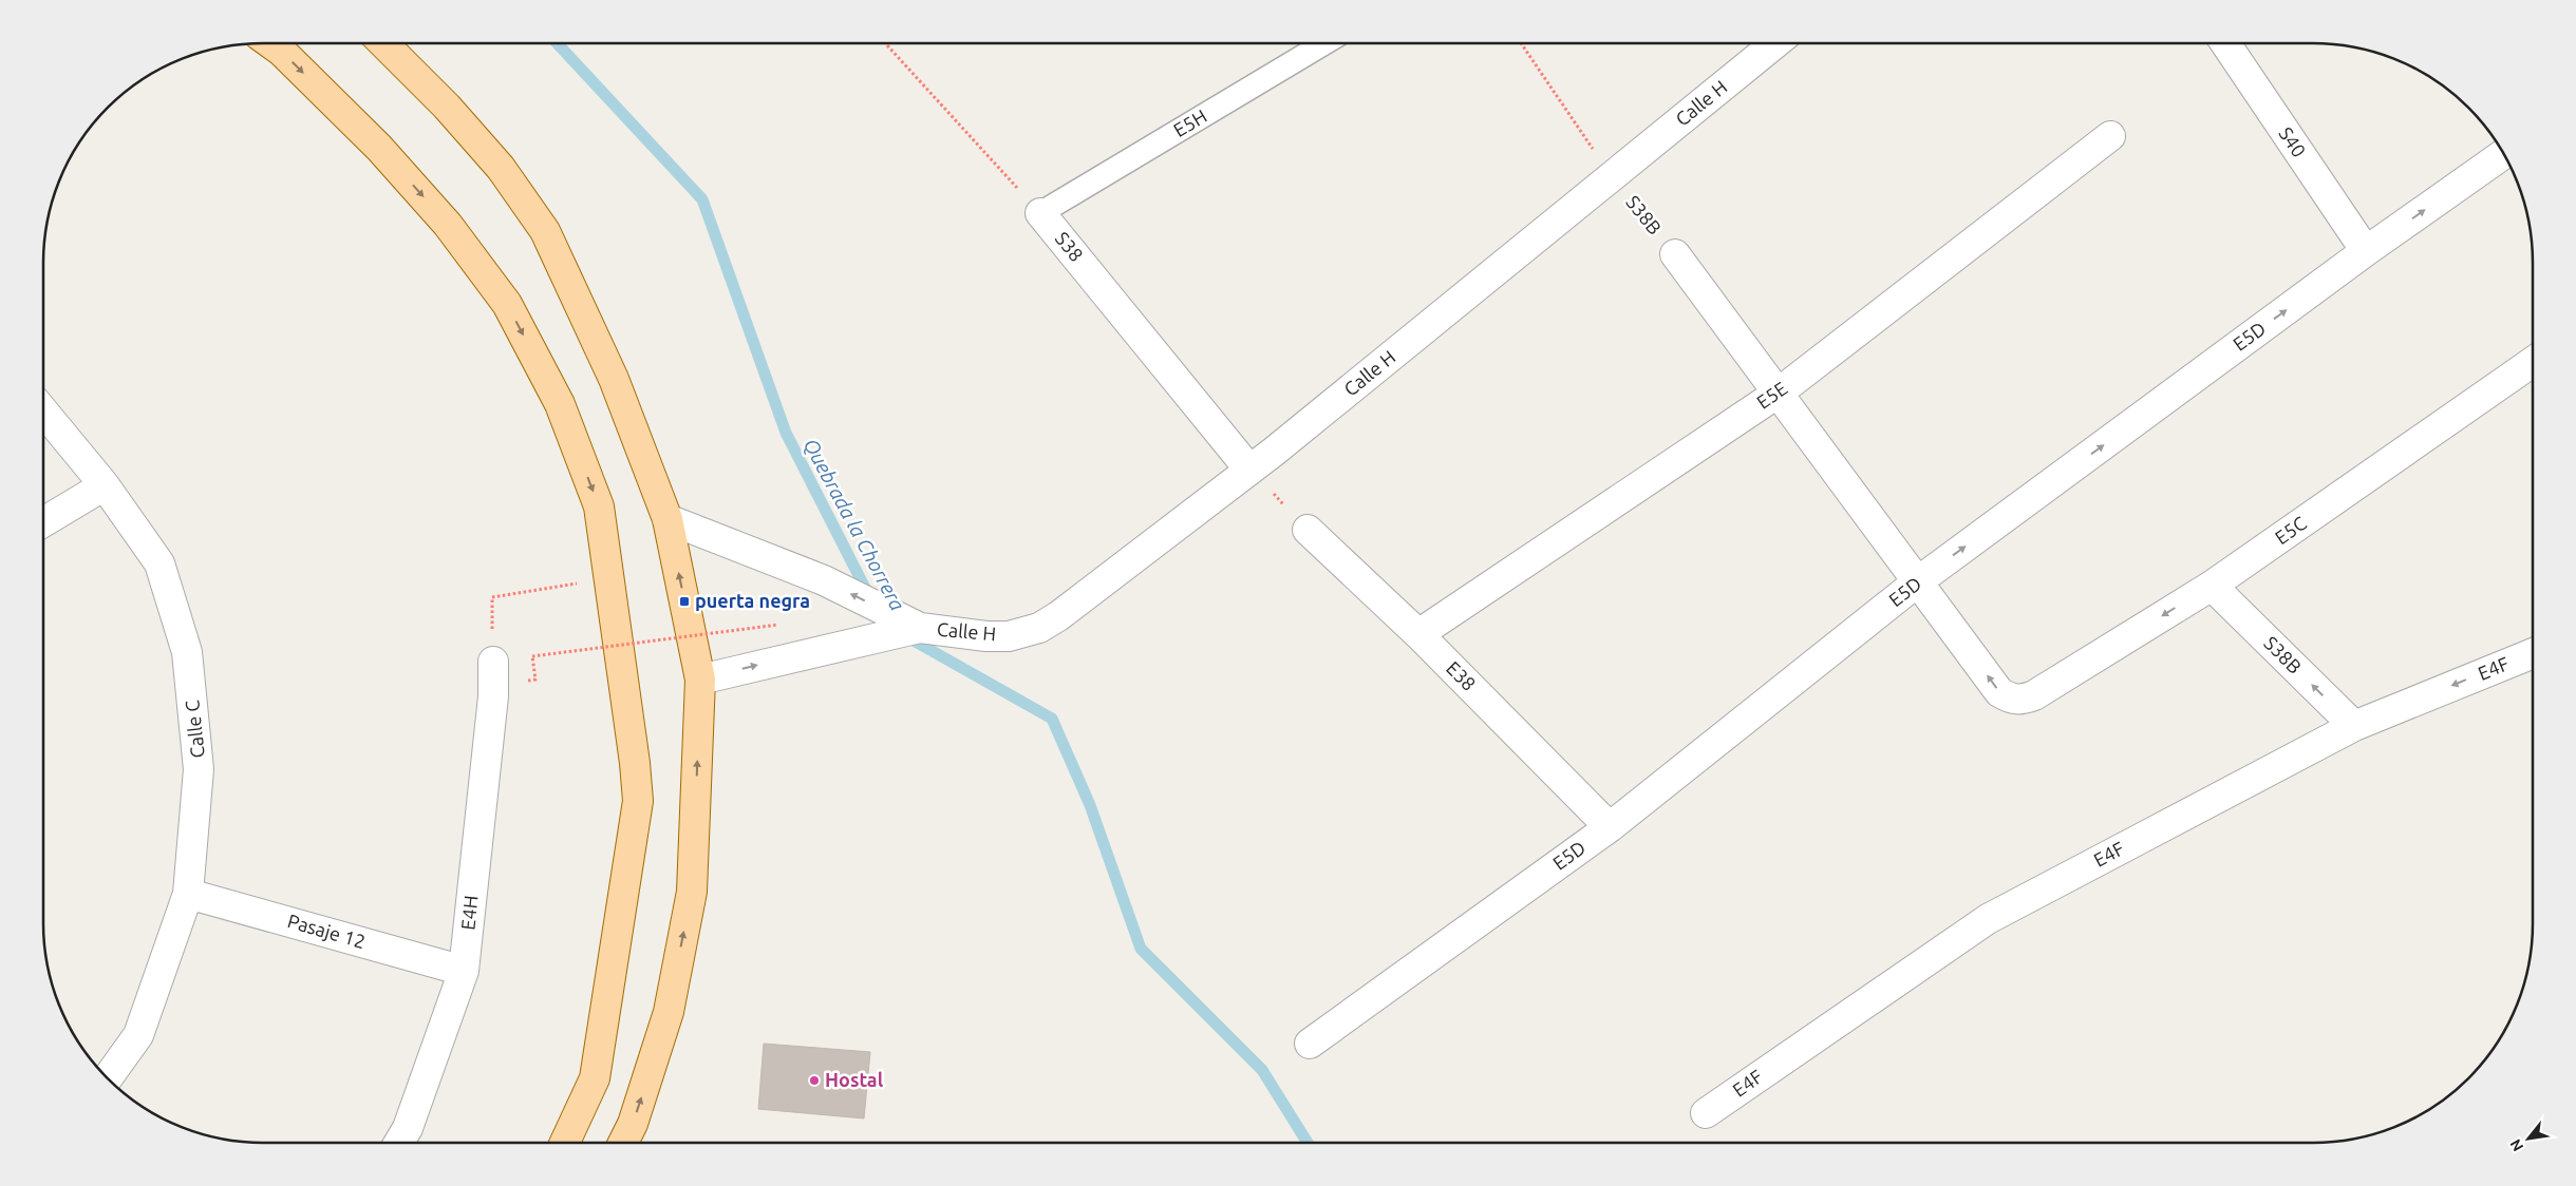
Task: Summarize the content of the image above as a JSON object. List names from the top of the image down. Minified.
{"streets":{"street":["Calle H","S40","S38B","S38","E5D","E5E","E5C","E4F","E38","Calle C","E4H","Pasaje 12"],"lane":["E5H"]},"crossings":[["Calle H","S38B"],["Calle H","S38"],["E5H","S38"],["S40","E5D"],["S38B","E5C"],["S38B","E4F"],["E5D","E5C"],["E5D","E38"],["E5E","E38"],["Calle C","Pasaje 12"],["E4H","Pasaje 12"]],"one_way":["S38B","E5D"],"water":["Quebrada la Chorrera"],"places":{"transit":["puerta negra"],"other":["Hostal"]},"north":"bottom left"}
